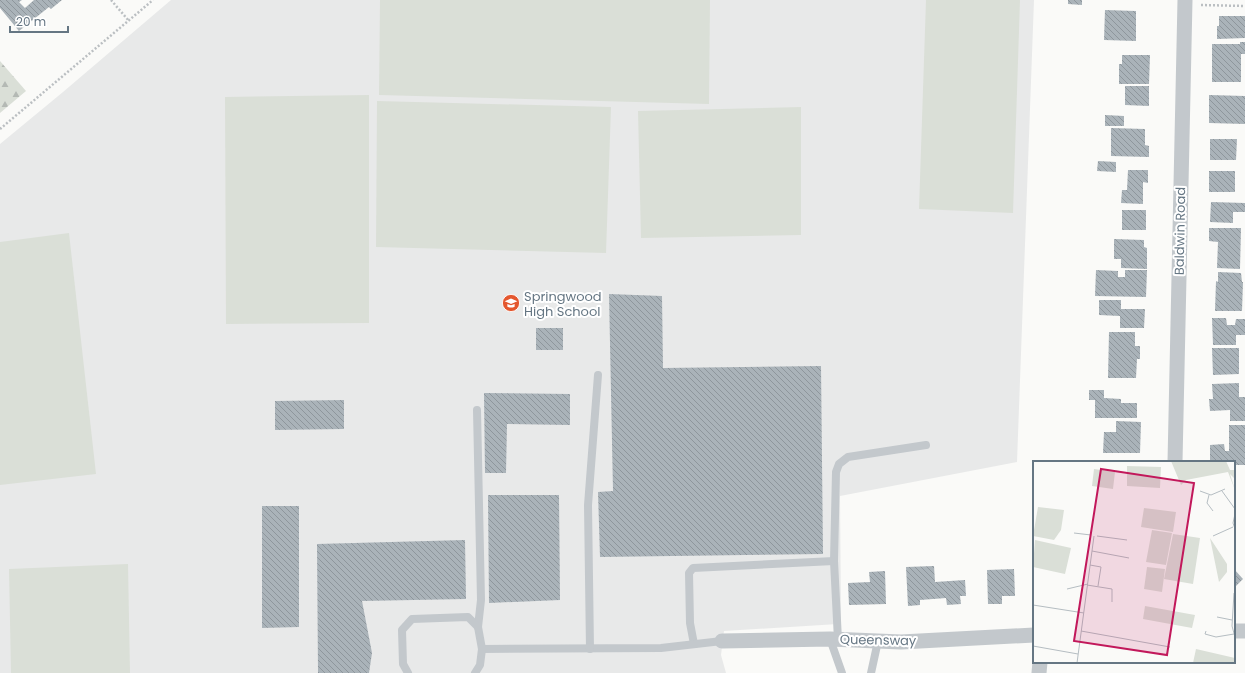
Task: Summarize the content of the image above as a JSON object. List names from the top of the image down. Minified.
{"streets":{"street":["Baldwin Road","Queensway"]},"places":{"school or university":["Springwood High School"]},"scale_bar":"20 m"}
